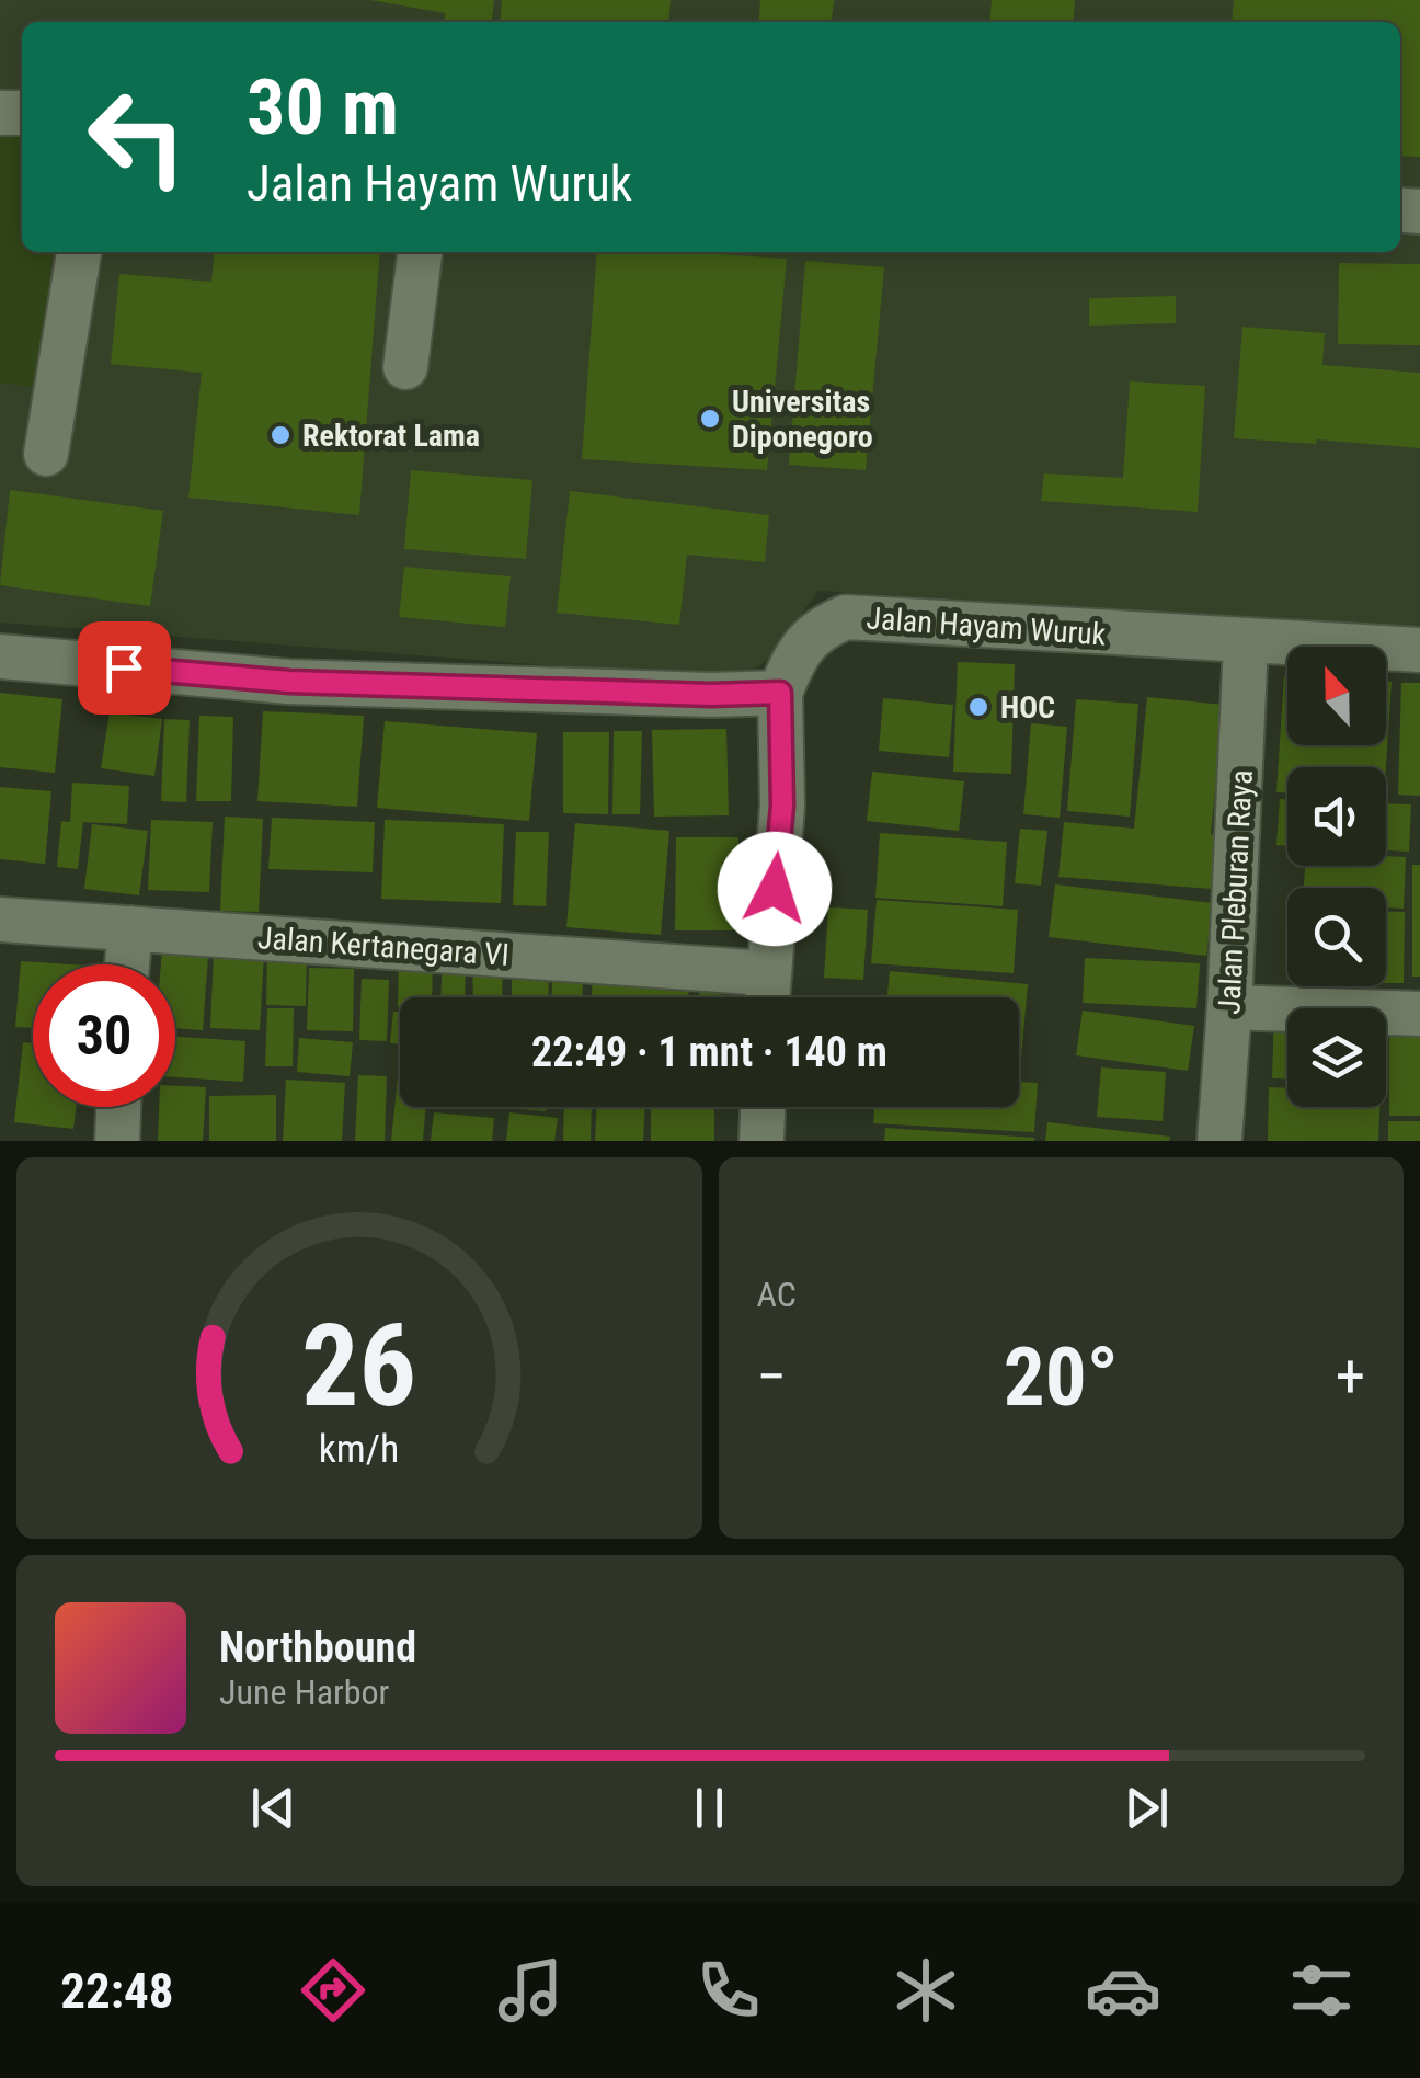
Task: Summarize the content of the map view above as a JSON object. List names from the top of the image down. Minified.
{"streets":{"street":["Jalan Hayam Wuruk","Jalan Pleburan Raya","Jalan Kertanegara VI"]},"crossings":[["Jalan Hayam Wuruk","Jalan Pleburan Raya"]],"places":["Universitas Diponegoro","Rektorat Lama","HOC"],"north":"top","page":{"turn":["30 m","Jalan Hayam Wuruk"],"limit":"30","trip":"22:49 · 1 mnt · 140 m","tile":"AC","heat":["−","20°","+"],"song":["Northbound","June Harbor"],"tabs":"22:48","gauge":["26","km/h"]}}
